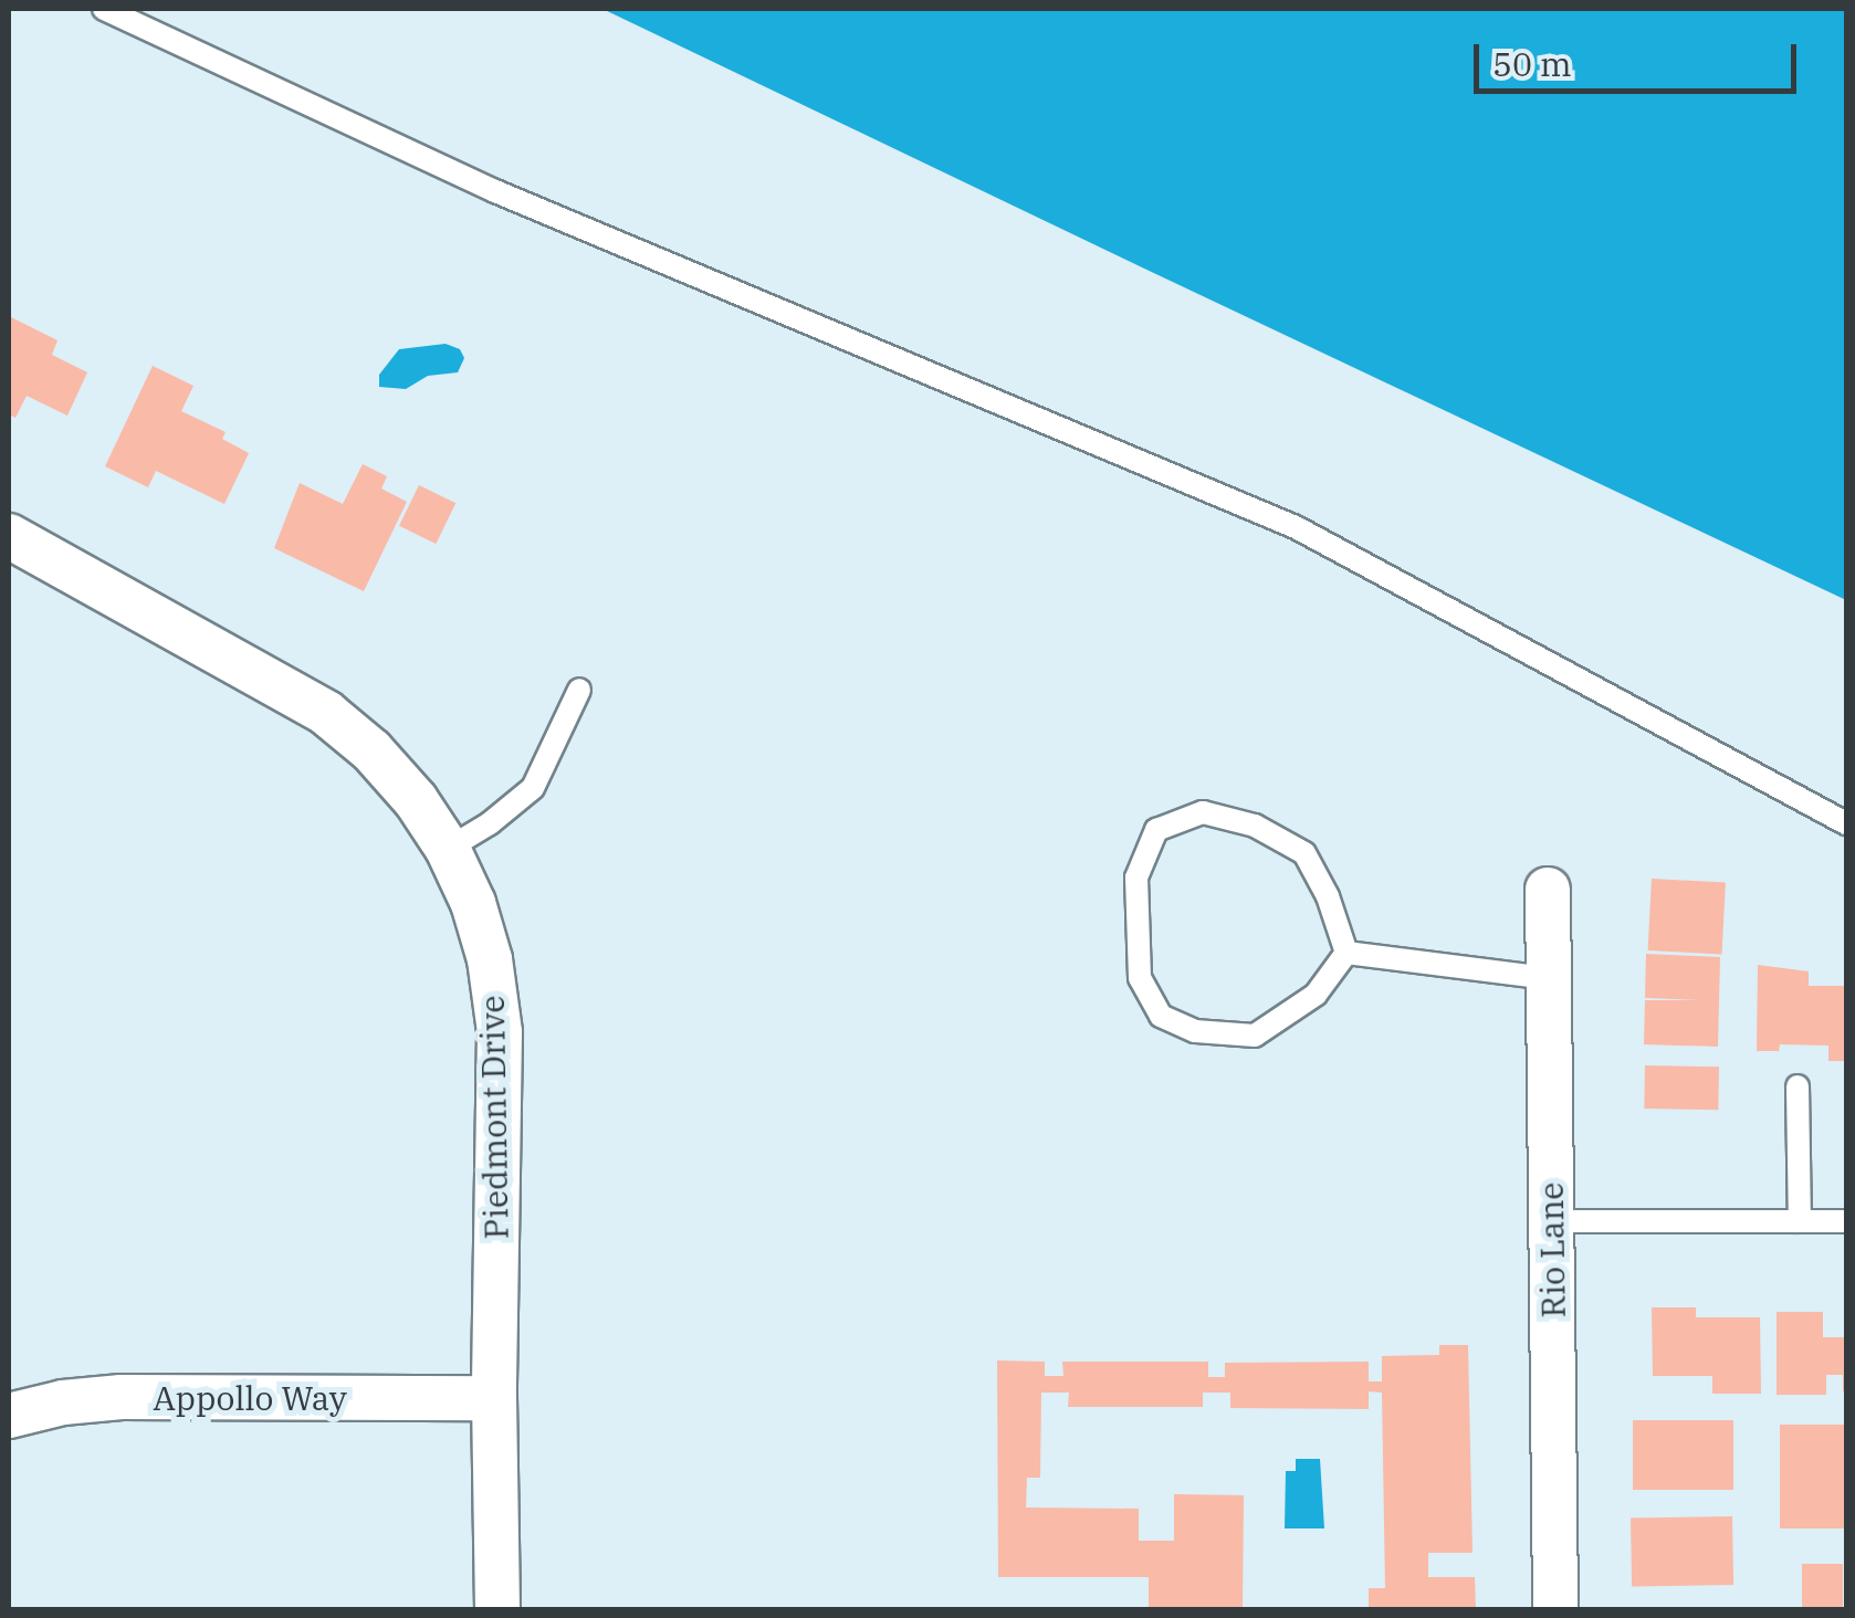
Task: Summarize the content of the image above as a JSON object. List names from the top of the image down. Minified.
{"streets":{"street":["Piedmont Drive","Rio Lane","Appollo Way"]},"crossings":[["Piedmont Drive","Appollo Way"]],"scale_bar":"50 m"}
